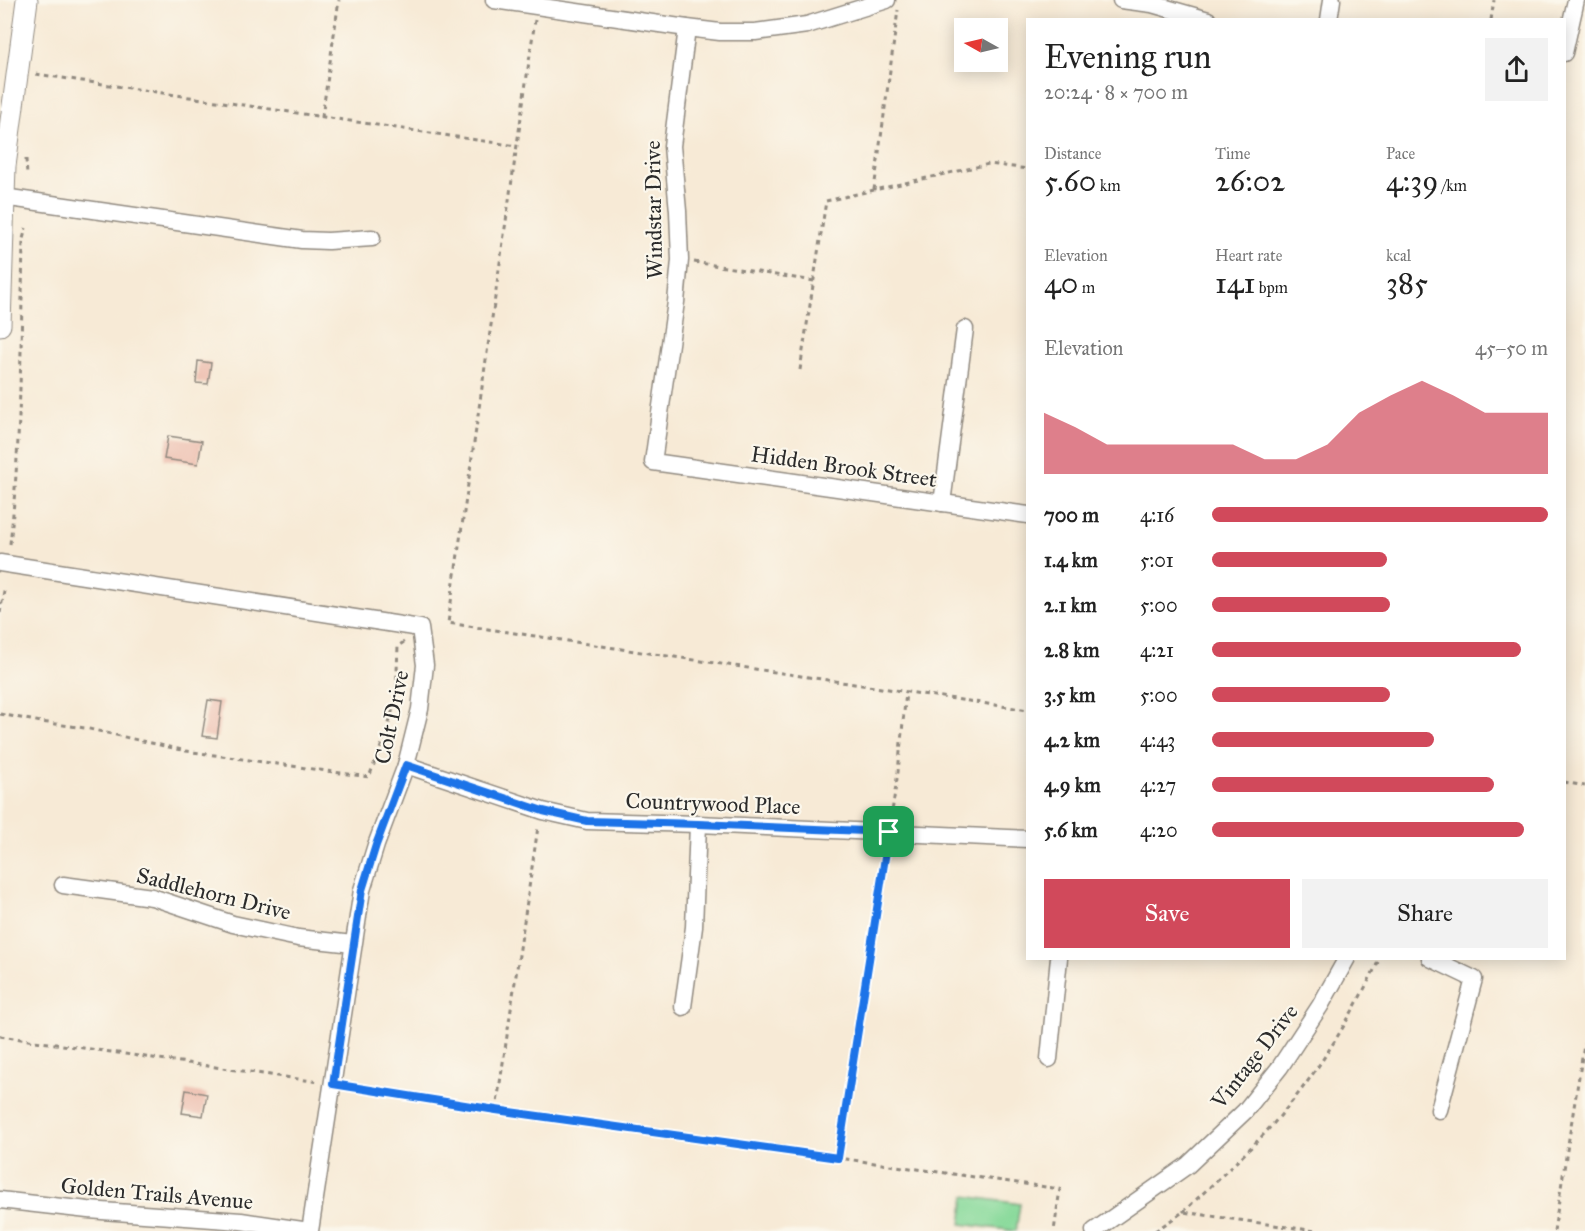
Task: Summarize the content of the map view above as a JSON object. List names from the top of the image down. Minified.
{"streets":{"street":["Windstar Drive","Hidden Brook Street","Colt Drive","Countrywood Place","Saddlehorn Drive","Vintage Drive","Golden Trails Avenue"]},"crossings":[["Windstar Drive","Hidden Brook Street"],["Colt Drive","Countrywood Place"],["Colt Drive","Saddlehorn Drive"],["Colt Drive","Golden Trails Avenue"]],"north":"left","page":{"heading":["Evening run","20:24 · 8 × 700 m"],"stats":[["Distance","5.60 km"],["Time","26:02"],["Pace","4:39 /km"],["Elevation","40 m"],["Heart rate","141 bpm"],["kcal","385"]],"chart":["Elevation","45–50 m"],"list":[{"name":"700 m","note":"4:16"},{"name":"1.4 km","note":"5:01"},{"name":"2.1 km","note":"5:00"},{"name":"2.8 km","note":"4:21"},{"name":"3.5 km","note":"5:00"},{"name":"4.2 km","note":"4:43"},{"name":"4.9 km","note":"4:27"},{"name":"5.6 km","note":"4:20"}],"buttons":["Save","Share"]}}
